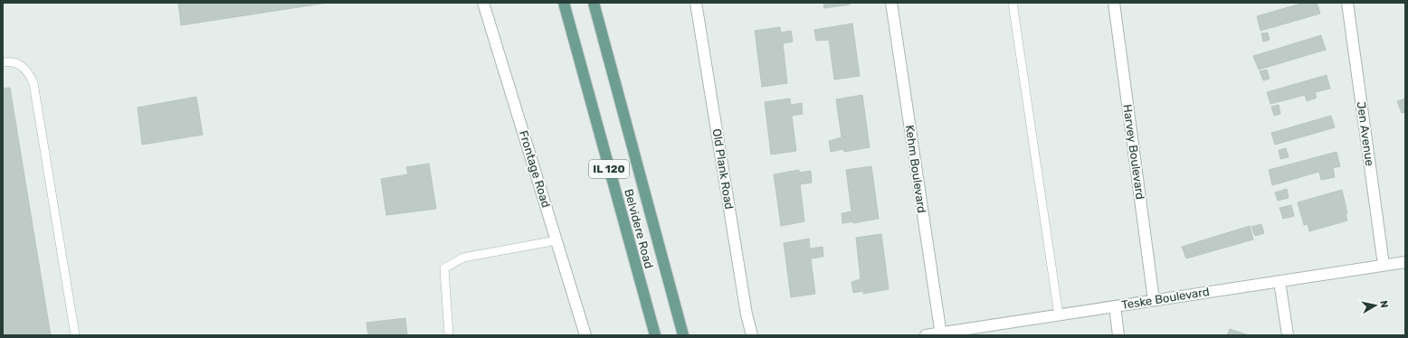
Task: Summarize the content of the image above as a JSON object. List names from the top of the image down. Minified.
{"streets":{"main road":["IL 120","Belvidere Road"],"street":["Jen Avenue","Harvey Boulevard","Frontage Road","Old Plank Road","Kehm Boulevard","Teske Boulevard"]},"crossings":[["Jen Avenue","Teske Boulevard"],["Harvey Boulevard","Teske Boulevard"],["Kehm Boulevard","Teske Boulevard"]],"north":"right"}
